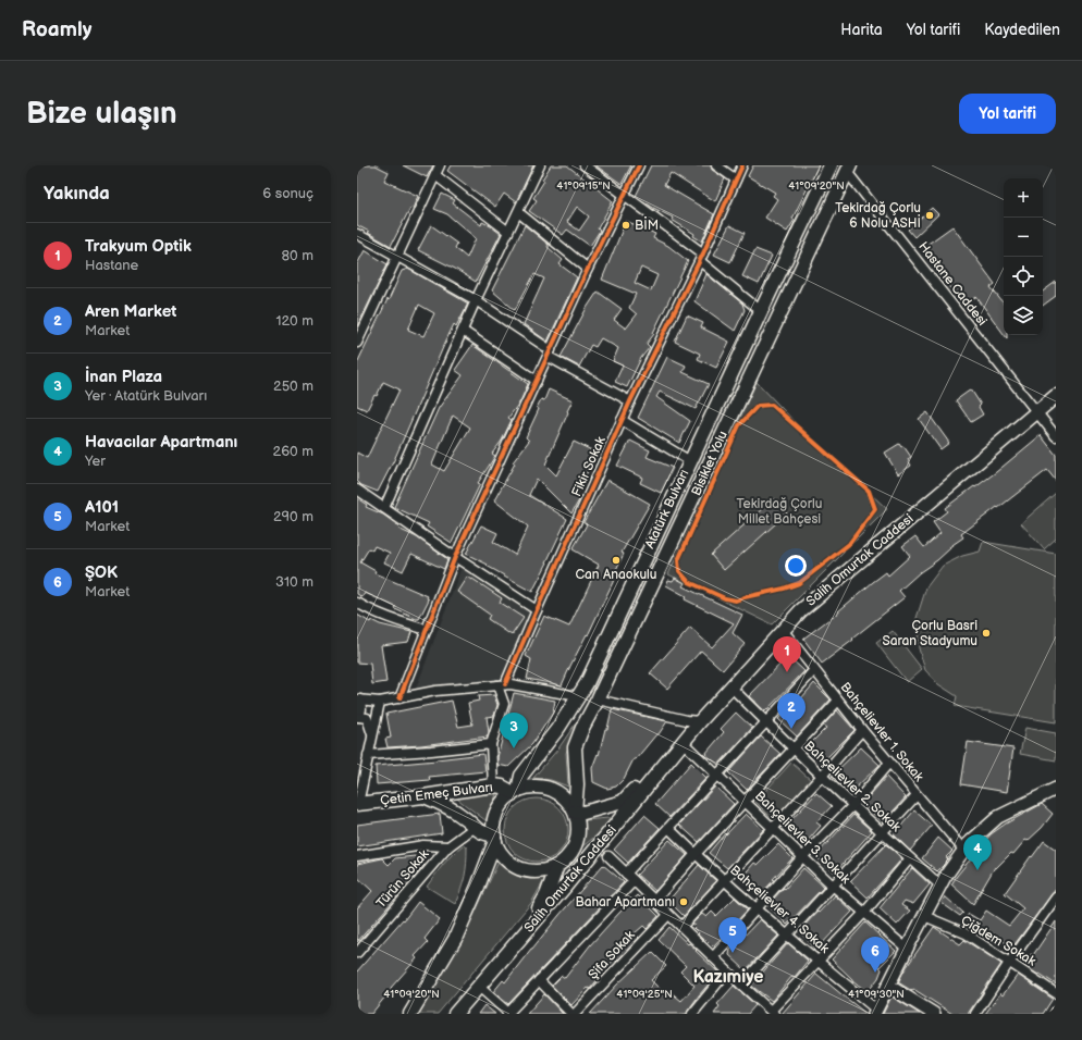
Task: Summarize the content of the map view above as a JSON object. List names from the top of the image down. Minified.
{"streets":{"main road":["Atatürk Bulvarı","Salih Omurtak Caddesi","Çetin Emeç Bulvarı"],"street":["Hastane Caddesi","Fikir Sokak","Bahçelievler 1. Sokak","Bahçelievler 2. Sokak","Bahçelievler 3. Sokak","Türün Sokak","Bahçelievler 4. Sokak","Çiğdem Sokak","Şifa Sokak"],"cycle path":["Bisiklet Yolu"]},"crossings":[["Hastane Caddesi","Atatürk Bulvarı"],["Hastane Caddesi","Salih Omurtak Caddesi"],["Atatürk Bulvarı","Salih Omurtak Caddesi"],["Atatürk Bulvarı","Çetin Emeç Bulvarı"],["Salih Omurtak Caddesi","Bahçelievler 1. Sokak"],["Salih Omurtak Caddesi","Bahçelievler 2. Sokak"],["Salih Omurtak Caddesi","Çetin Emeç Bulvarı"],["Salih Omurtak Caddesi","Bahçelievler 3. Sokak"]],"districts":["Kazımiye"],"parks":["Tekirdağ Çorlu Millet Bahçesi"],"places":["Tekirdağ Çorlu 6 Nolu ASHİ","BİM","Can Anaokulu","Çorlu Basri Saran Stadyumu","Bahar Apartmanı"],"page":{"header":"Roamly","nav":["Harita","Yol tarifi","Kaydedilen"],"buttons":"Yol tarifi","title":"Bize ulaşın","heading":["Yakında","6 sonuç"],"map_buttons":["+","−"],"list":[{"mark":"1","name":"Trakyum Optik","note":"Hastane","value":"80 m"},{"mark":"2","name":"Aren Market","note":"Market","value":"120 m"},{"mark":"3","name":"İnan Plaza","note":"Yer · Atatürk Bulvarı","value":"250 m"},{"mark":"4","name":"Havacılar Apartmanı","note":"Yer","value":"260 m"},{"mark":"5","name":"A101","note":"Market","value":"290 m"},{"mark":"6","name":"ŞOK","note":"Market","value":"310 m"}],"pins":["1","2","3","4","5","6"]},"coordinates":["41°09'15\"N","41°09'20\"N","41°09'25\"N","41°09'30\"N"]}
